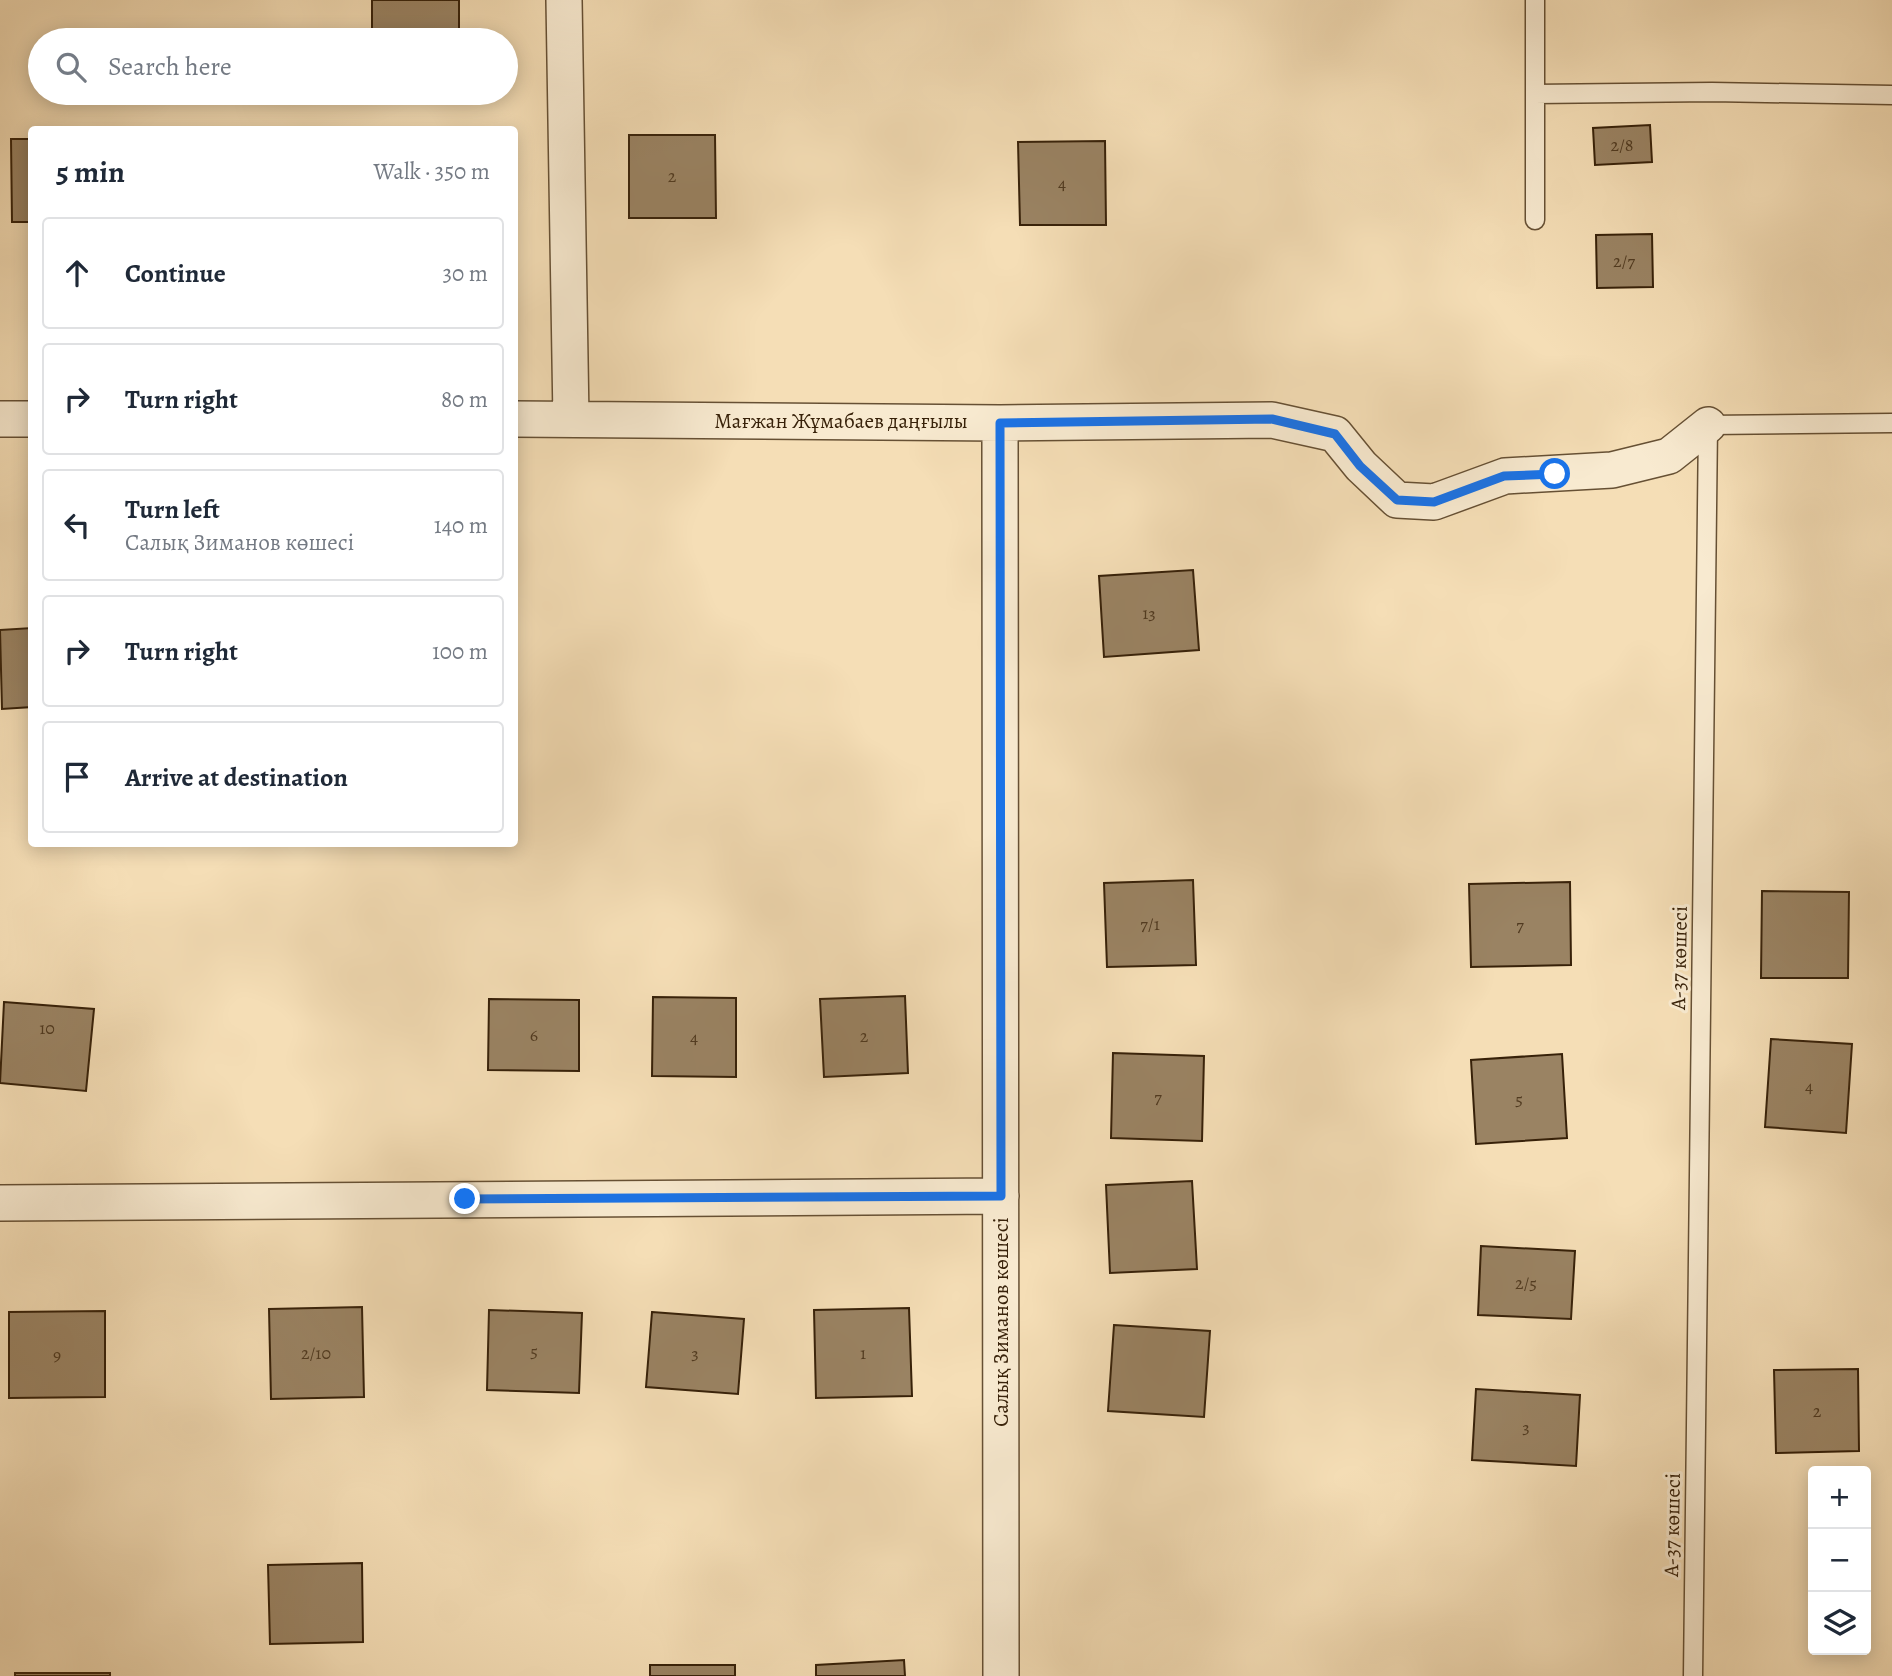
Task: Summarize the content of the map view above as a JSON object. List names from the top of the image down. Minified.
{"streets":{"street":["Мағжан Жұмабаев даңғылы","Салық Зиманов көшесі"],"lane":["А-37 көшесі"]},"crossings":[["Мағжан Жұмабаев даңғылы","А-37 көшесі"],["Мағжан Жұмабаев даңғылы","Салық Зиманов көшесі"]],"house_numbers":["2/8","2","4","2/7","13","7/1","7","10","6","2","4","4","7","5","2/5","5","2/10","3","1","9","2","3"],"page":{"search":"Search here","heading":["5 min","Walk · 350 m"],"list":[["Continue","30 m"],["Turn right","80 m"],["Turn left","Салық Зиманов көшесі","140 m"],["Turn right","100 m"],"Arrive at destination"],"map_buttons":["+","−"]}}
